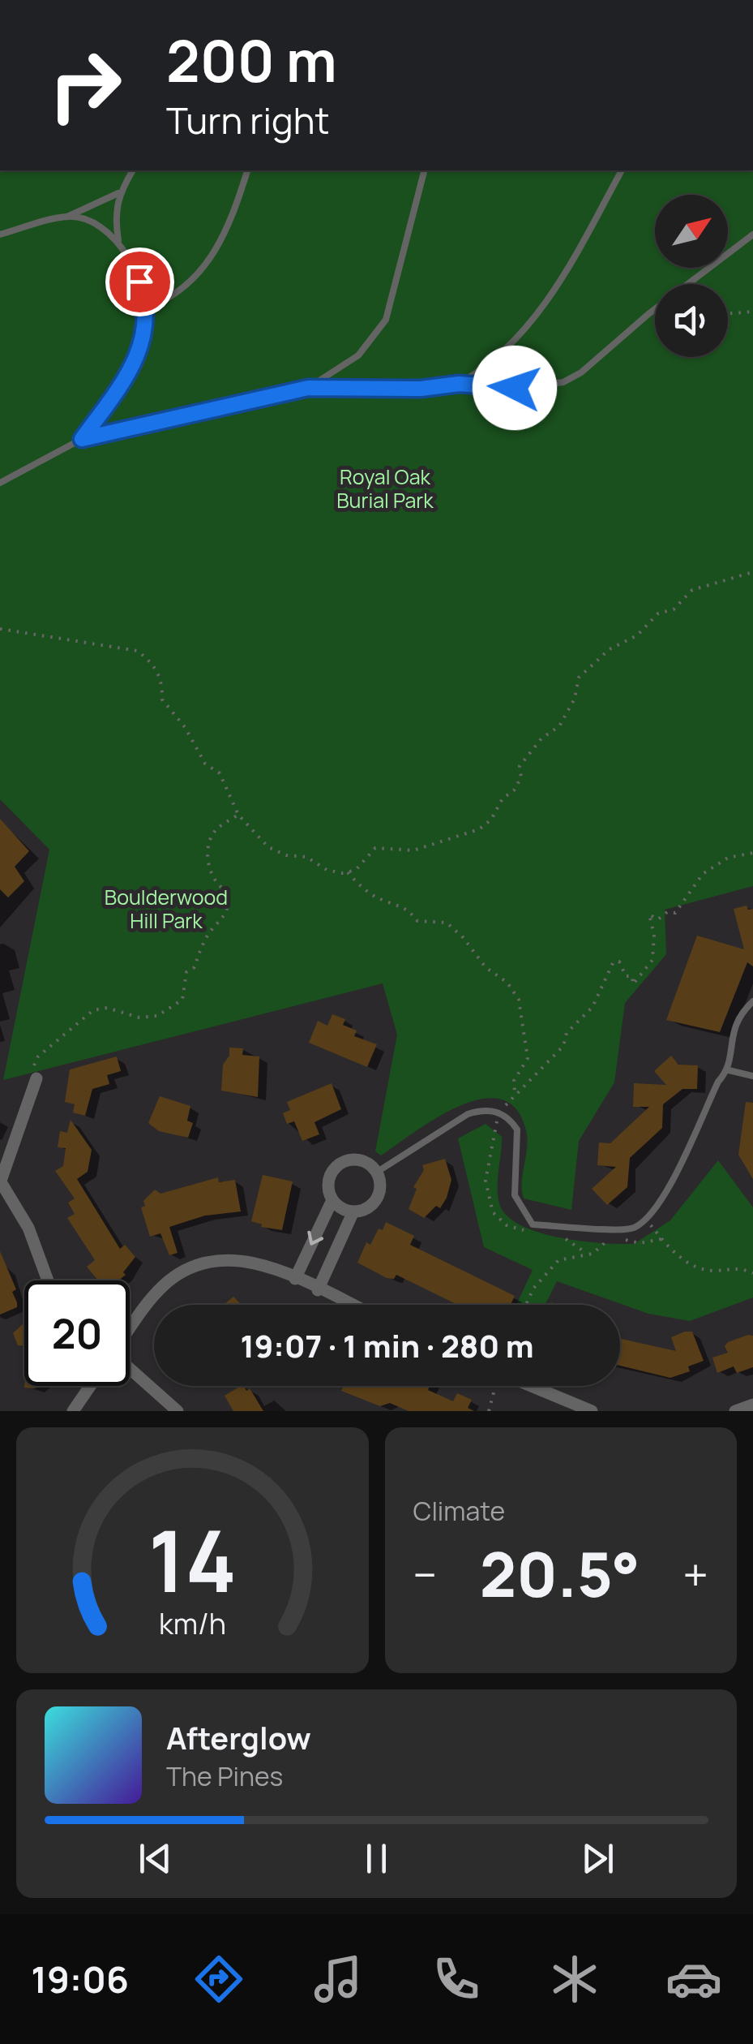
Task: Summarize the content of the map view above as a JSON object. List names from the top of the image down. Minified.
{"parks":["Royal Oak Burial Park","Boulderwood Hill Park"],"north":"top right","page":{"turn":["200 m","Turn right"],"limit":"20","trip":"19:07 · 1 min · 280 m","tile":"Climate","heat":["−","20.5°","+"],"song":["Afterglow","The Pines"],"tabs":"19:06","gauge":["14","km/h"]}}
